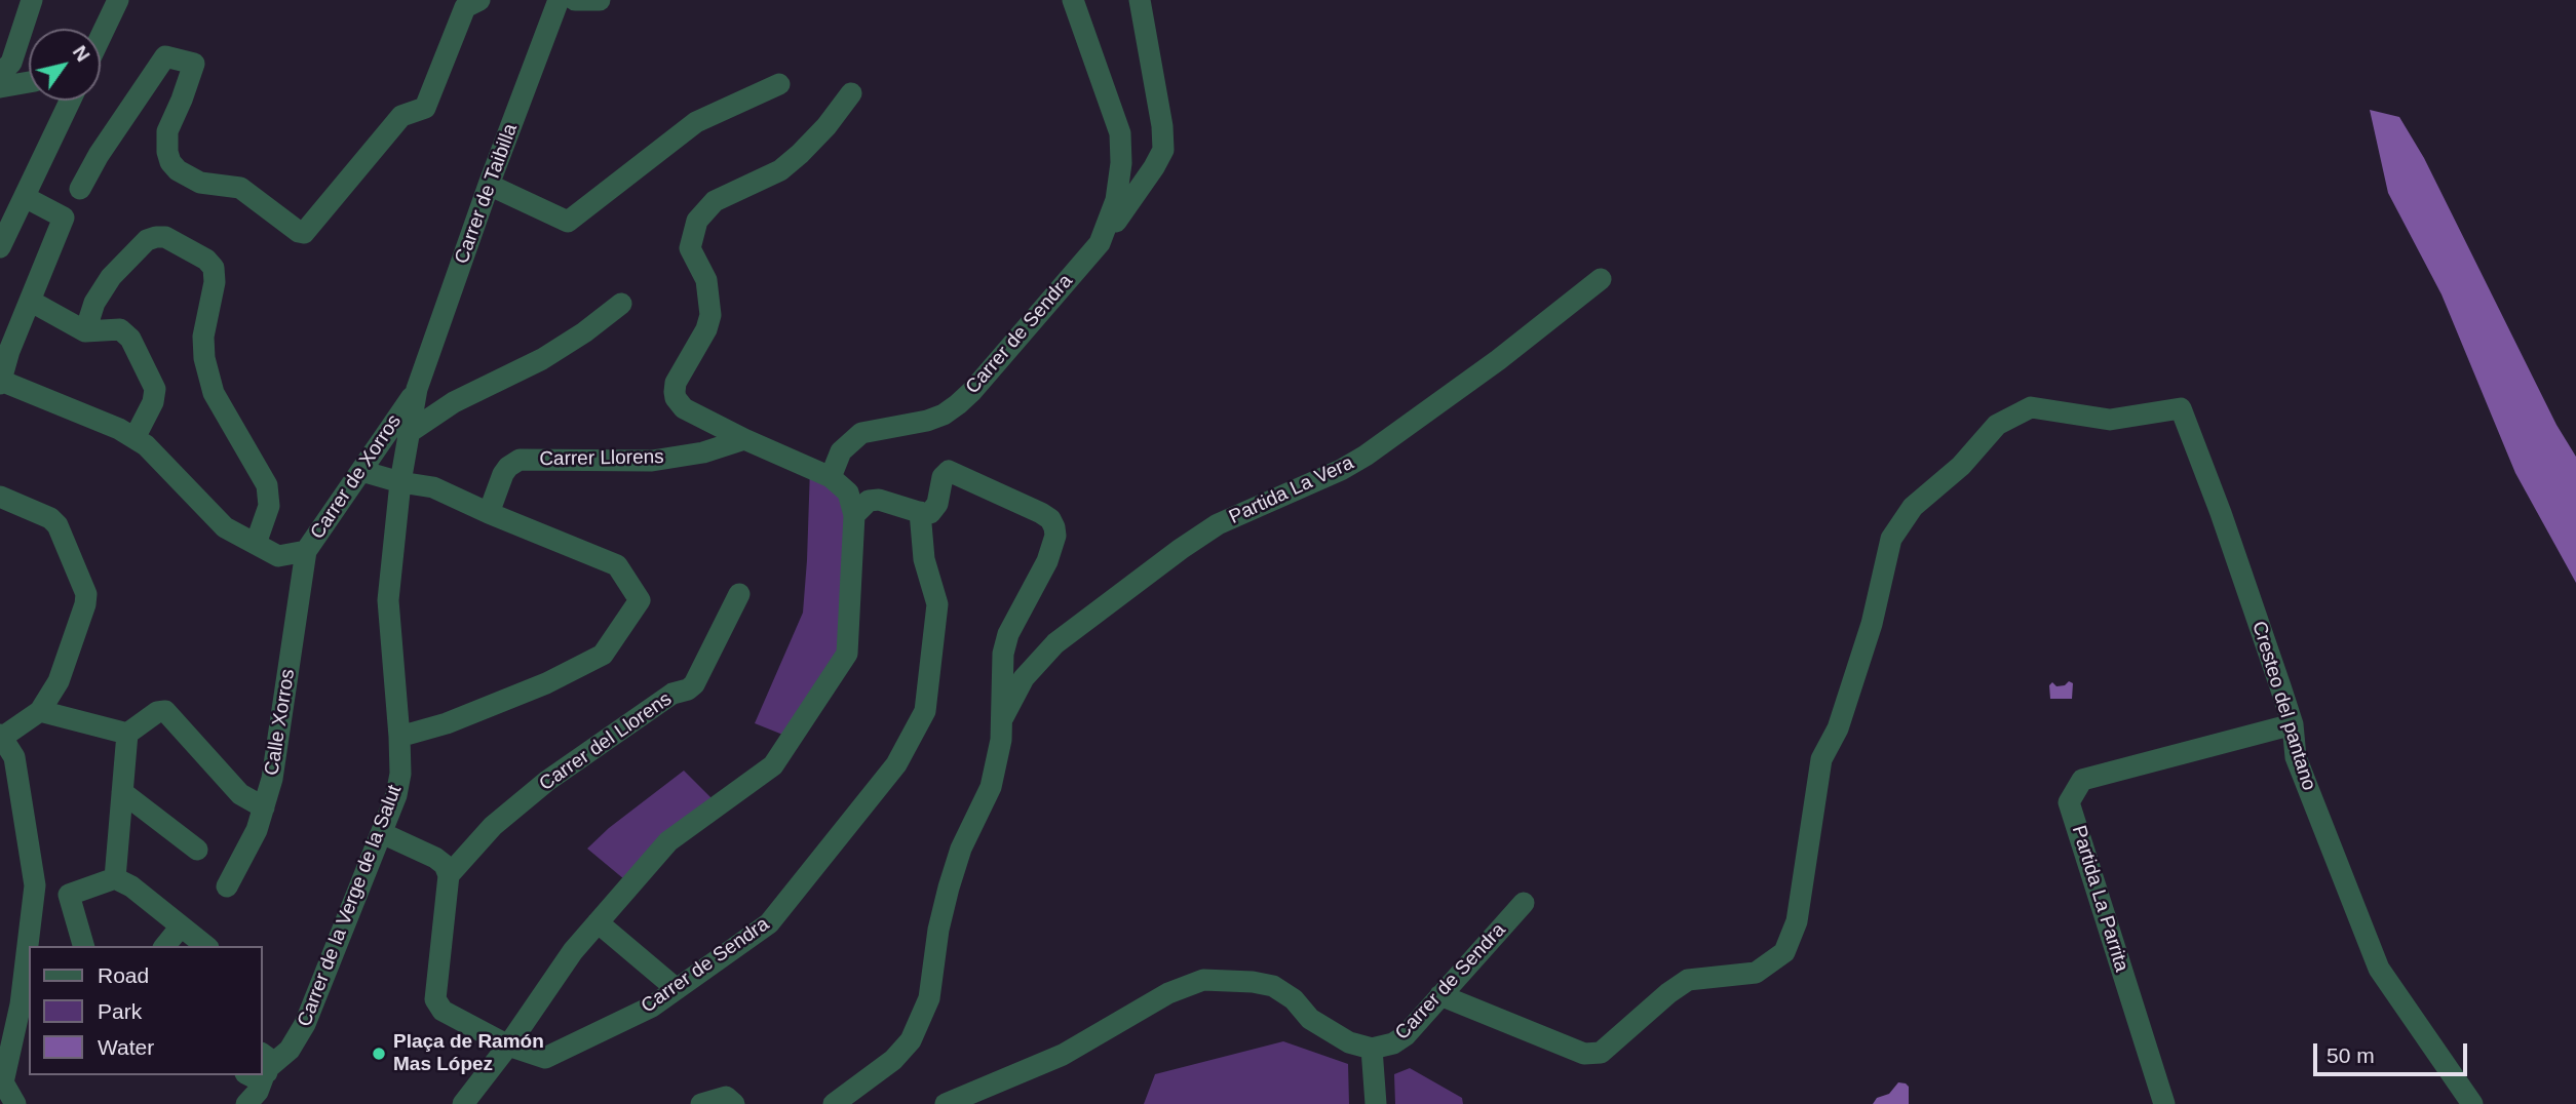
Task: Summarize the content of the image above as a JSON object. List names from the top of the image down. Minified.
{"streets":{"street":["Carrer de Taibilla","Carrer de Sendra","Carrer Llorens","Carrer de Xorros","Partida La Vera","Cresteo del pantano","Calle Xorros","Carrer del Llorens","Partida La Parrita","Carrer de la Verge de la Salut"]},"crossings":[["Carrer de Taibilla","Carrer de Xorros"],["Carrer de Taibilla","Carrer de la Verge de la Salut"],["Carrer de Sendra","Cresteo del pantano"],["Carrer de Xorros","Calle Xorros"],["Carrer de Xorros","Carrer de la Verge de la Salut"],["Cresteo del pantano","Partida La Parrita"]],"places":["Plaça de Ramón Mas López"],"legend":["Road","Park","Water"],"scale_bar":"50 m","north":"top right"}
